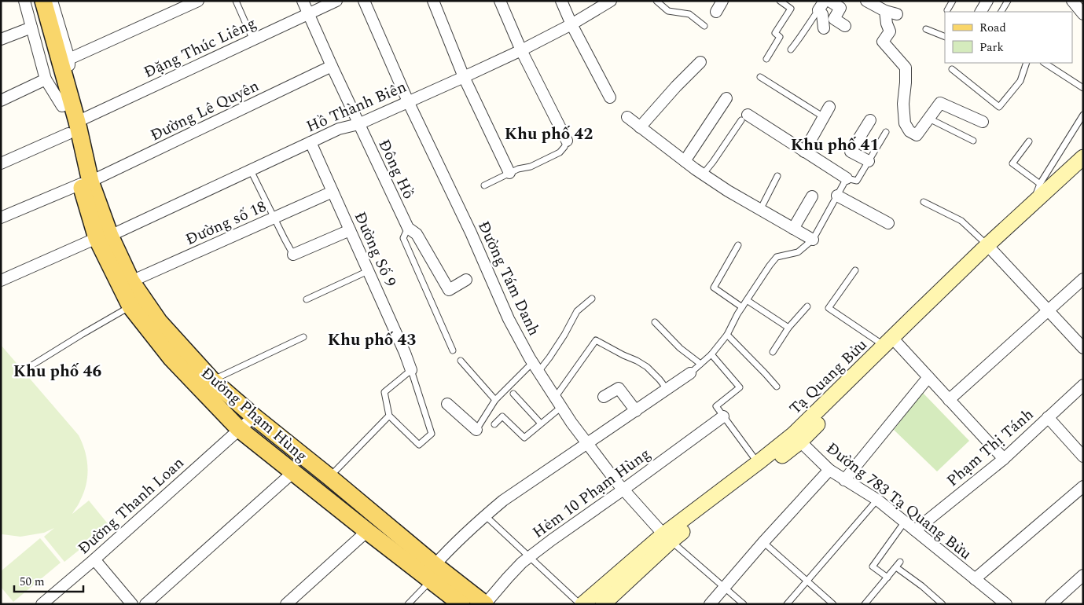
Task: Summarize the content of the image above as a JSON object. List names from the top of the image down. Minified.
{"streets":{"main road":["Tạ Quang Bửu","Đường Phạm Hùng"],"street":["Đặng Thúc Liêng","Hồ Thành Biên","Đường Lê Quyên","Đông Hồ","Đường số 18","Đường Số 9","Đường Tám Danh","Phạm Thị Tánh","Hẻm 10 Phạm Hùng","Đường 783 Tạ Quang Bửu","Đường Thanh Loan"]},"crossings":[["Đặng Thúc Liêng","Đông Hồ"],["Đặng Thúc Liêng","Đường Phạm Hùng"],["Hồ Thành Biên","Đông Hồ"],["Hồ Thành Biên","Đường Số 9"],["Hồ Thành Biên","Đường Tám Danh"],["Hồ Thành Biên","Đường Phạm Hùng"],["Đường Lê Quyên","Đông Hồ"],["Đường Lê Quyên","Đường Phạm Hùng"],["Đường số 18","Đường Số 9"],["Đường số 18","Đường Phạm Hùng"],["Đường Tám Danh","Tạ Quang Bửu"],["Đường Tám Danh","Hẻm 10 Phạm Hùng"],["Tạ Quang Bửu","Đường 783 Tạ Quang Bửu"],["Đường Phạm Hùng","Hẻm 10 Phạm Hùng"],["Đường Phạm Hùng","Đường Thanh Loan"],["Phạm Thị Tánh","Đường 783 Tạ Quang Bửu"]],"districts":["Khu phố 42","Khu phố 41","Khu phố 43","Khu phố 46"],"legend":["Road","Park"],"scale_bar":"50 m"}
